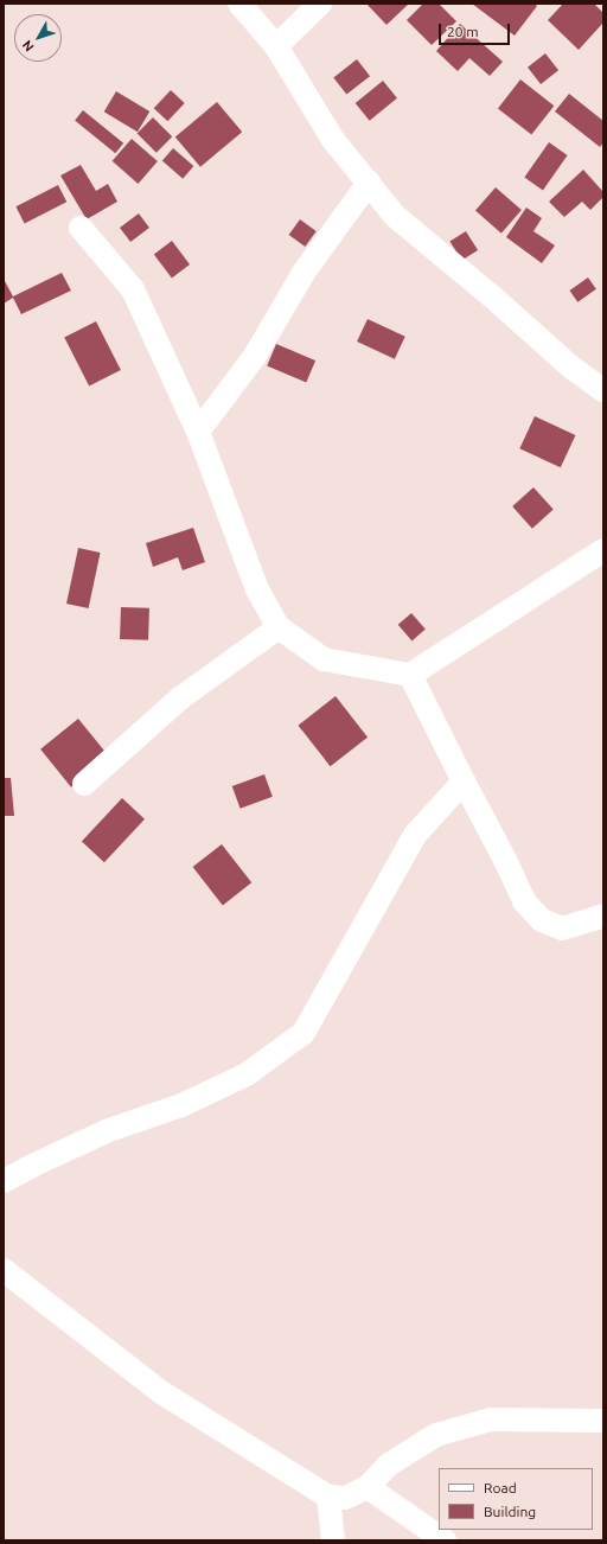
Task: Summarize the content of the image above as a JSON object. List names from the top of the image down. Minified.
{"legend":["Road","Building"],"scale_bar":"20 m","north":"bottom left"}
